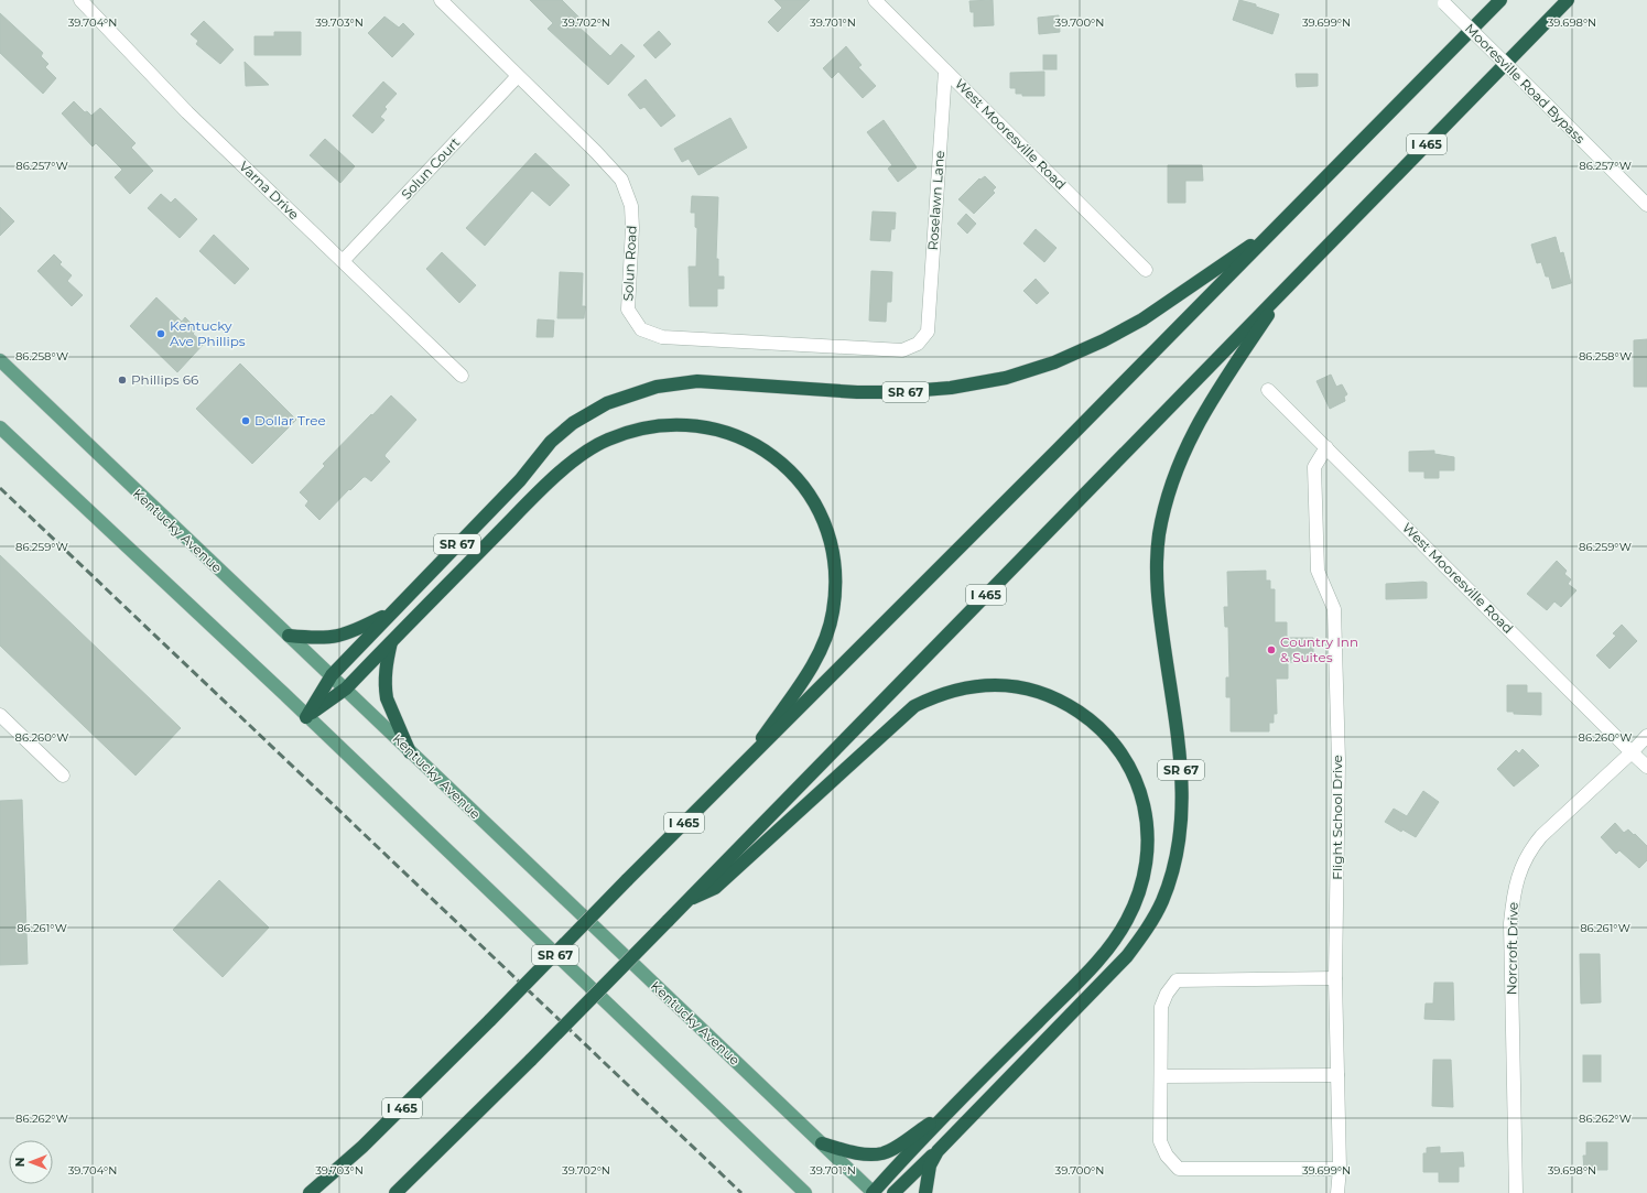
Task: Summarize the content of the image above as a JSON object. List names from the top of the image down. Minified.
{"streets":{"highway":["I 465","SR 67"],"main road":["Kentucky Avenue"],"street":["Mooresville Road Bypass","West Mooresville Road","Solun Court","Varna Drive","Roselawn Lane","Solun Road","Flight School Drive","Norcroft Drive"]},"crossings":[["West Mooresville Road","Roselawn Lane"],["West Mooresville Road","Flight School Drive"],["West Mooresville Road","Norcroft Drive"],["I 465","SR 67"],["Solun Court","Varna Drive"],["Solun Court","Solun Road"],["Roselawn Lane","Solun Road"],["SR 67","Kentucky Avenue"]],"places":["Kentucky Ave Phillips","Phillips 66","Dollar Tree","Country Inn & Suites"],"north":"left","coordinates":["39.704°N","39.703°N","39.702°N","39.701°N","39.700°N","39.699°N","39.698°N","86.257°W","86.258°W","86.259°W","86.260°W","86.261°W","86.262°W"]}
